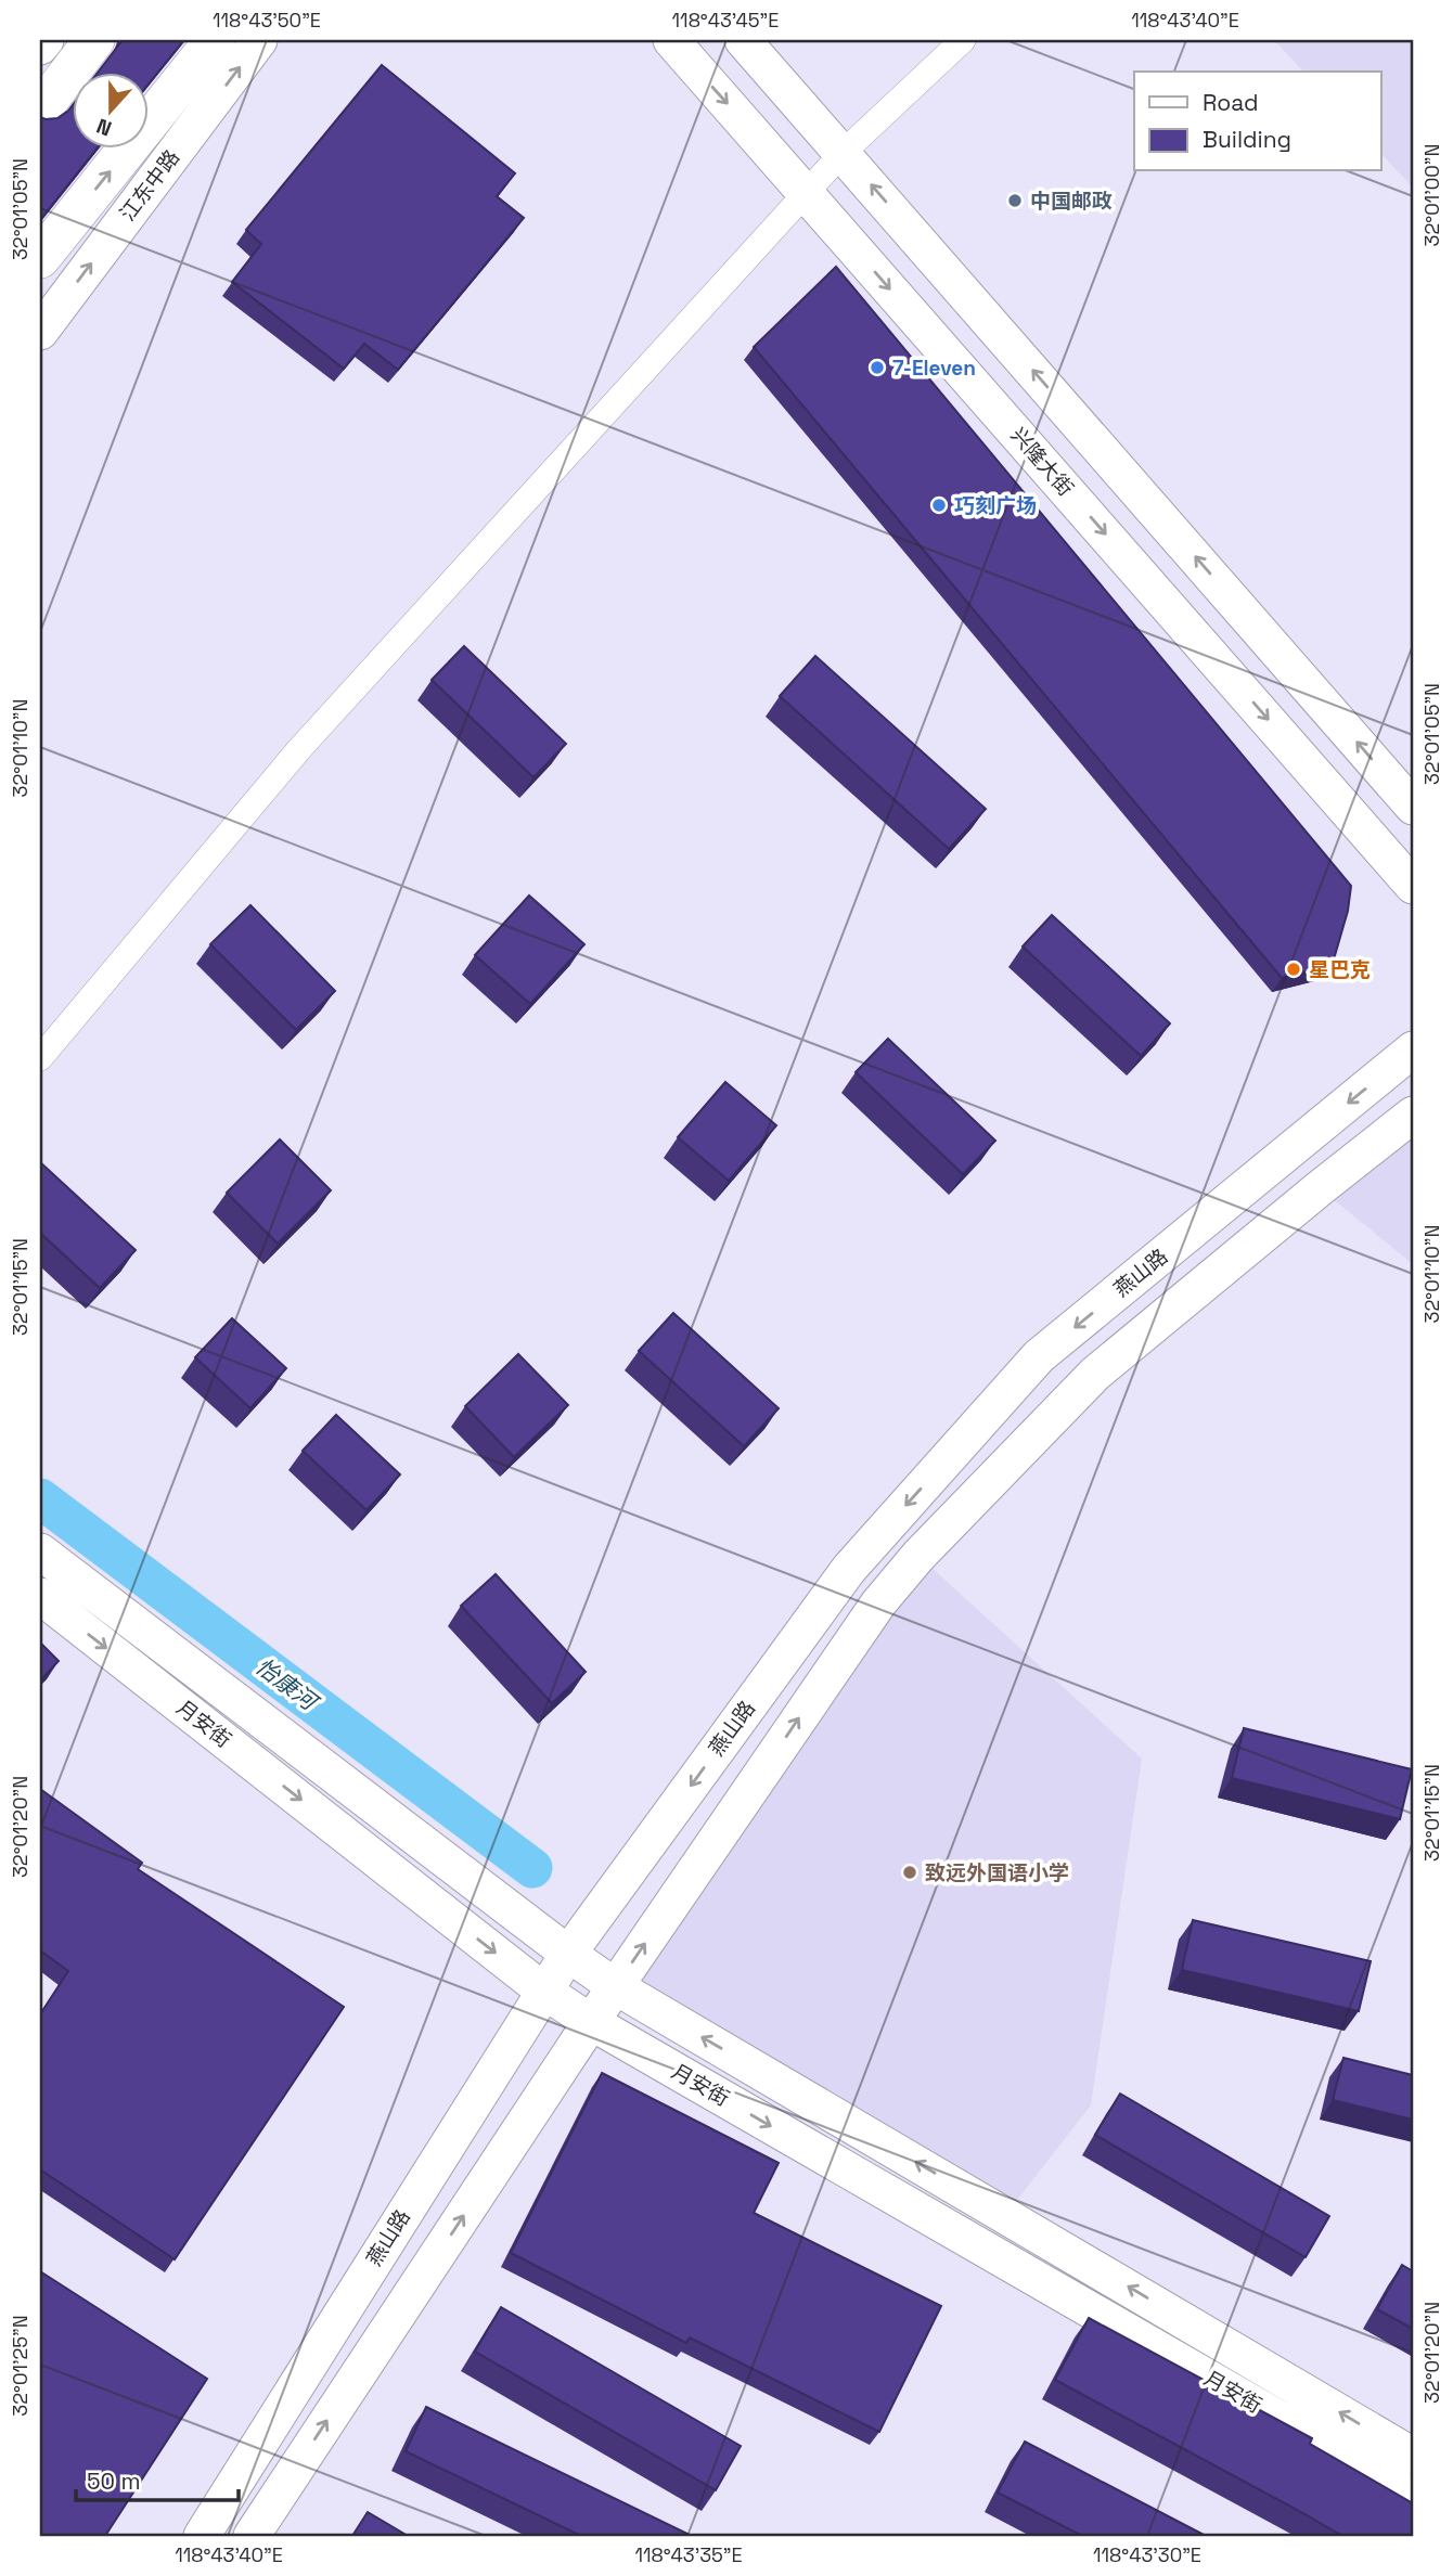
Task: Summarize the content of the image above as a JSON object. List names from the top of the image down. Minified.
{"streets":{"main road":["江东中路"],"street":["兴隆大街","燕山路","月安街"]},"crossings":[["燕山路","月安街"]],"one_way":["江东中路"],"water":["怡康河"],"places":["中国邮政","7-Eleven","巧刻广场","星巴克","致远外国语小学"],"legend":["Road","Building"],"scale_bar":"50 m","north":"bottom","coordinates":["118°43'50\"E","118°43'45\"E","118°43'40\"E","32°01'00\"N","32°01'05\"N","32°01'10\"N","32°01'15\"N","32°01'20\"N","32°01'25\"N","118°43'35\"E","118°43'30\"E"]}
